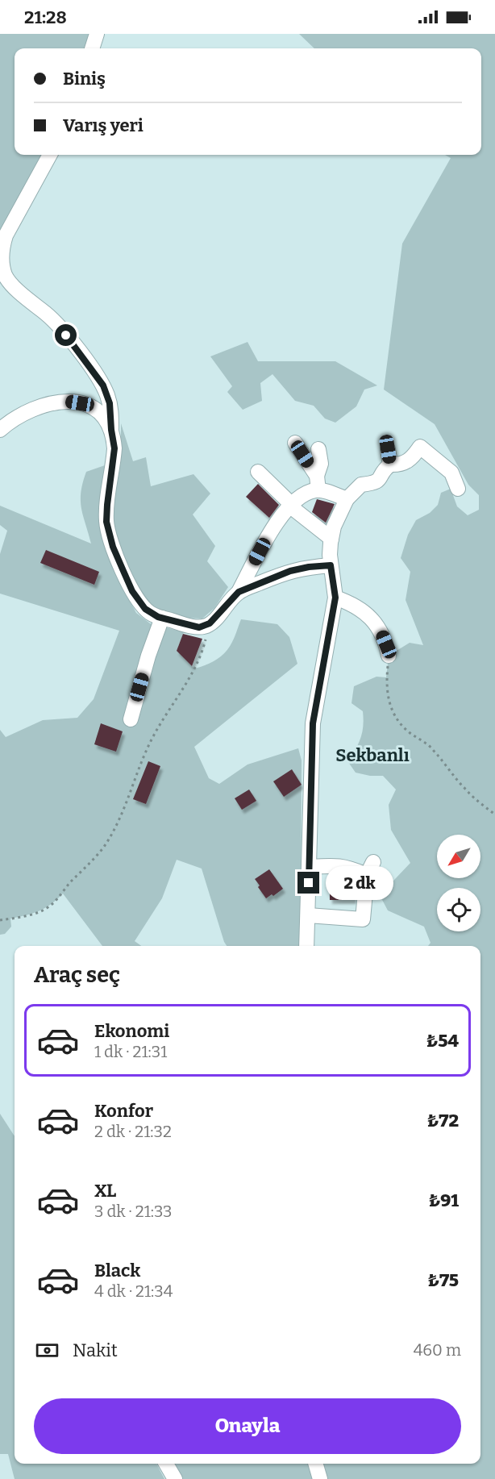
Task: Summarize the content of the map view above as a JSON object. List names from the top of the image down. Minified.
{"districts":["Sekbanlı"],"north":"bottom left","page":{"status":"21:28","banner":["Biniş","Varış yeri"],"bubble":"2 dk","heading":"Araç seç","list":[{"name":"Ekonomi","note":"1 dk · 21:31","value":"₺54"},{"name":"Konfor","note":"2 dk · 21:32","value":"₺72"},{"name":"XL","note":"3 dk · 21:33","value":"₺91"},{"name":"Black","note":"4 dk · 21:34","value":"₺75"}],"pay":["Nakit","460 m"],"buttons":"Onayla"}}
